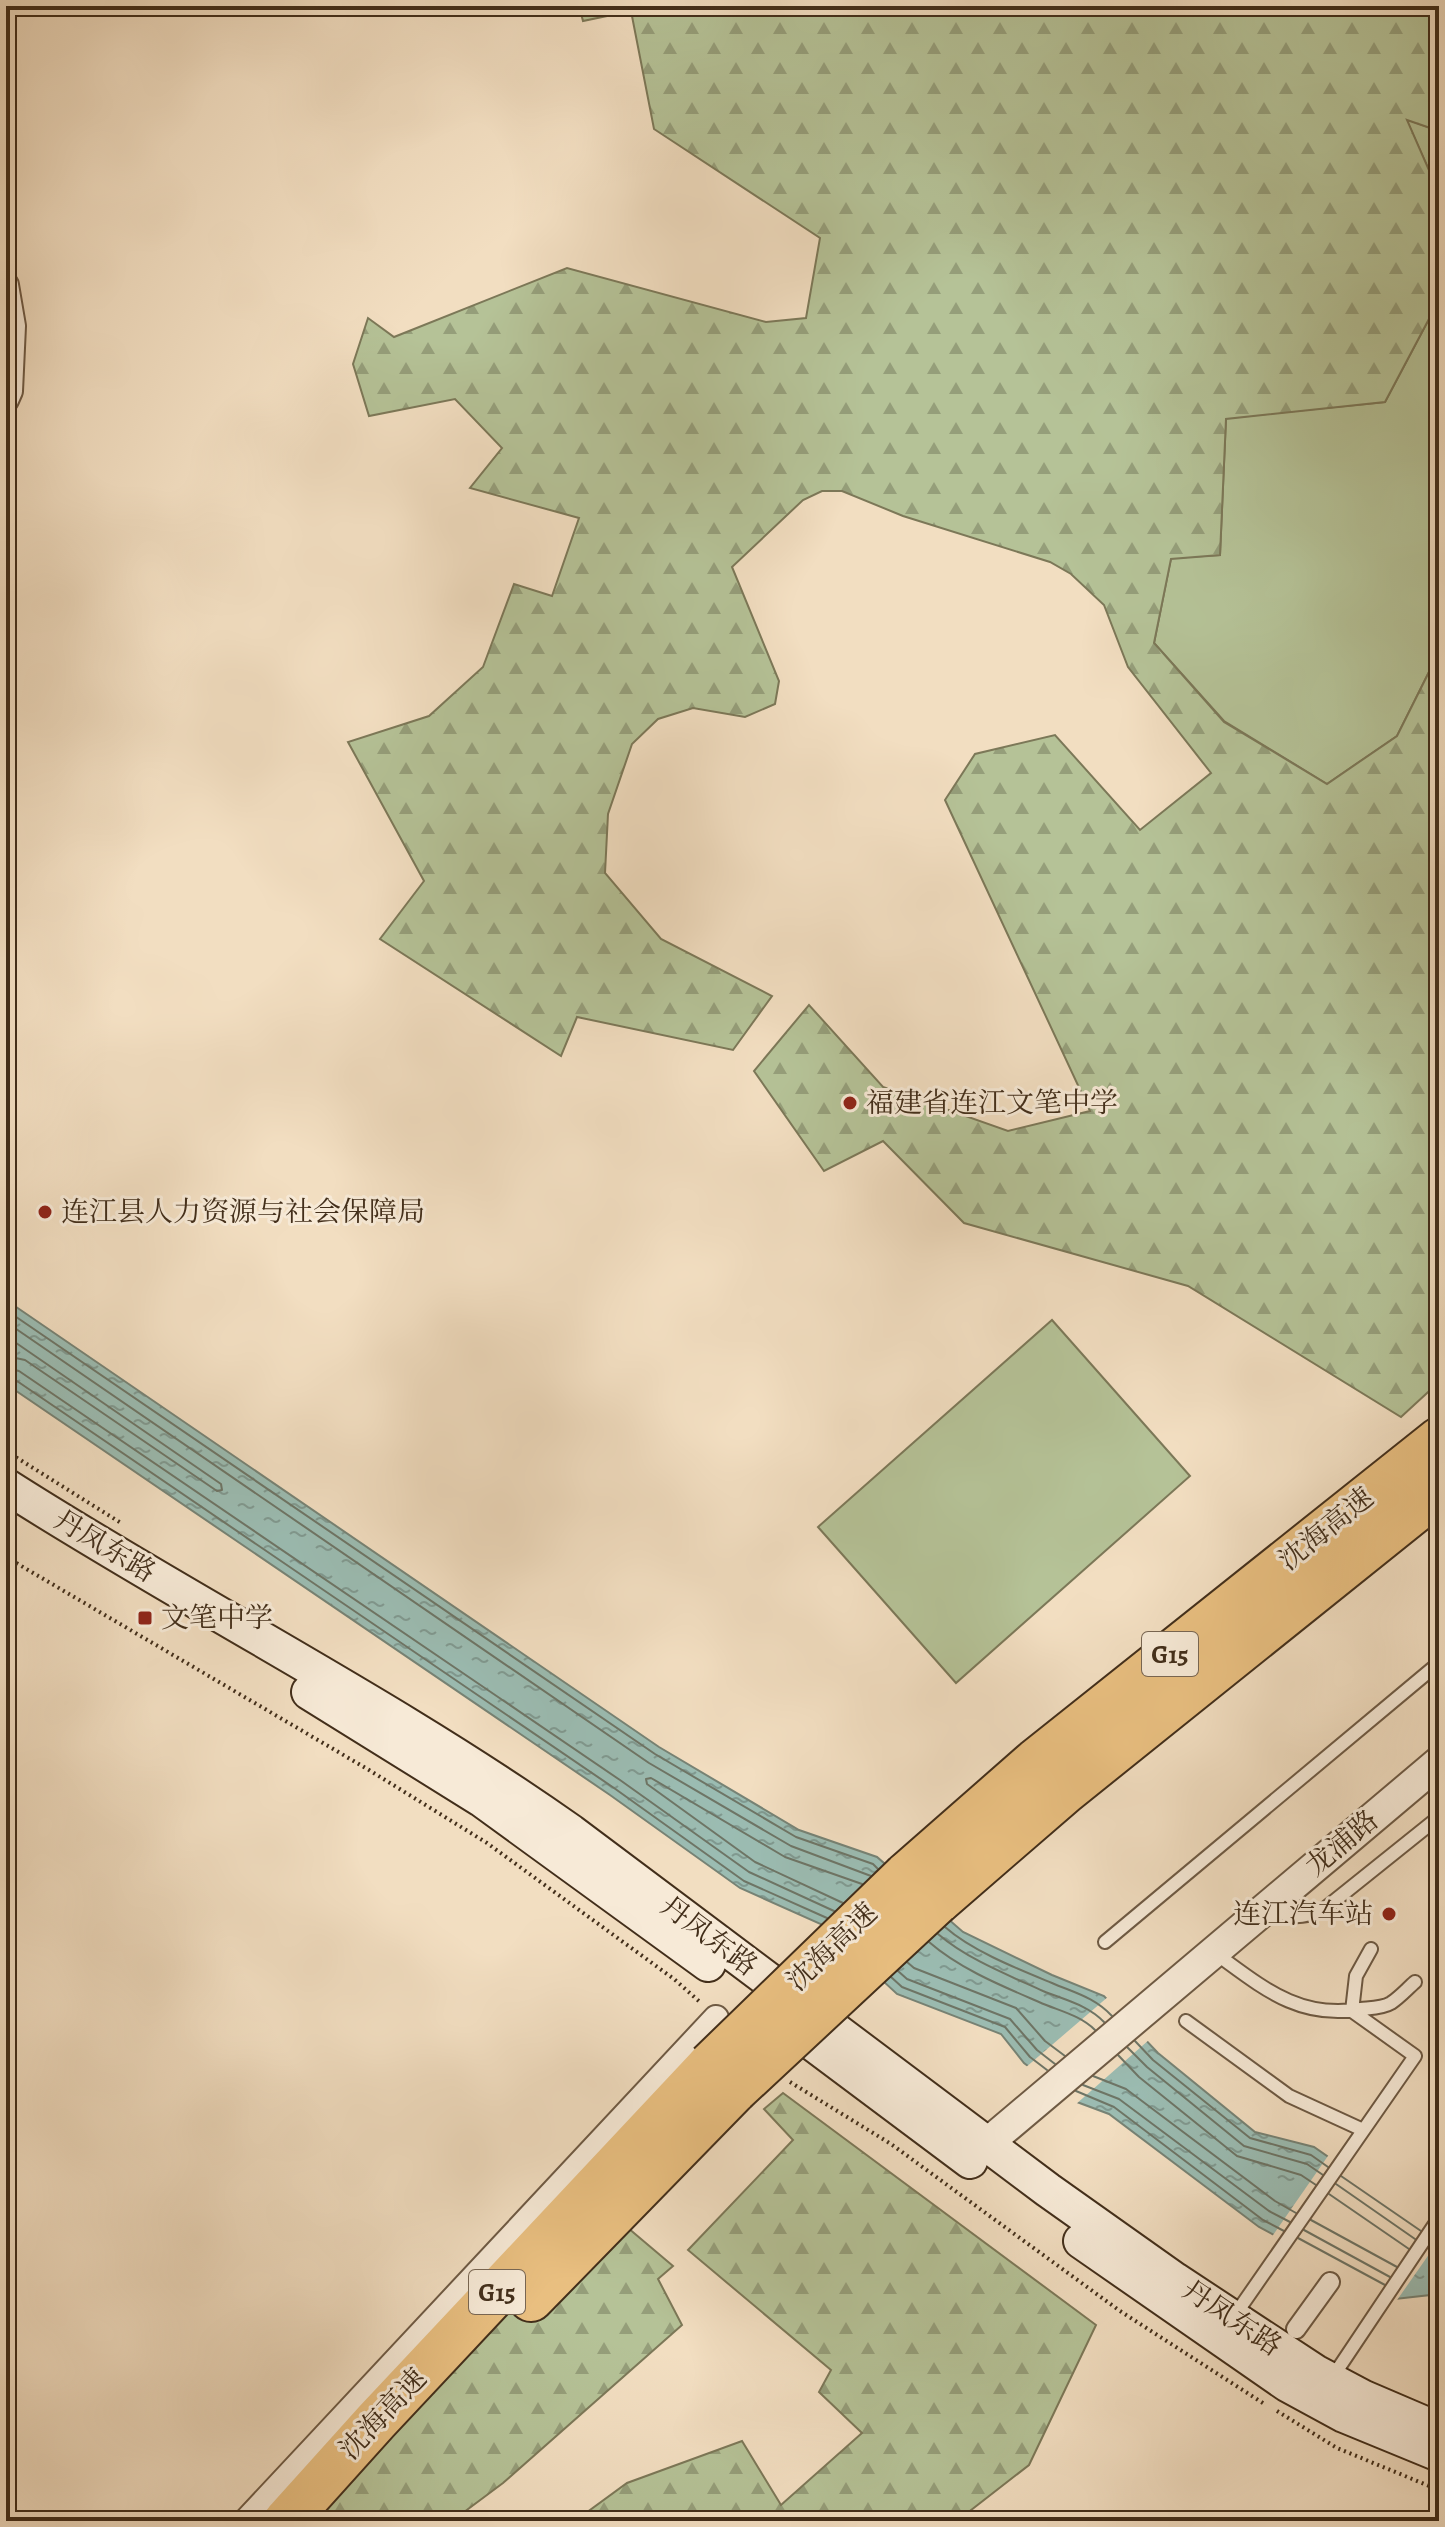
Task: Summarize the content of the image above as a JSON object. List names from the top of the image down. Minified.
{"streets":{"highway":["沈海高速","G15"],"main road":["丹凤东路"],"street":["龙浦路"]},"crossings":[["丹凤东路","龙浦路"]],"places":{"other":["福建省连江文笔中学","连江县人力资源与社会保障局","连江汽车站"],"transit":["文笔中学"]}}
